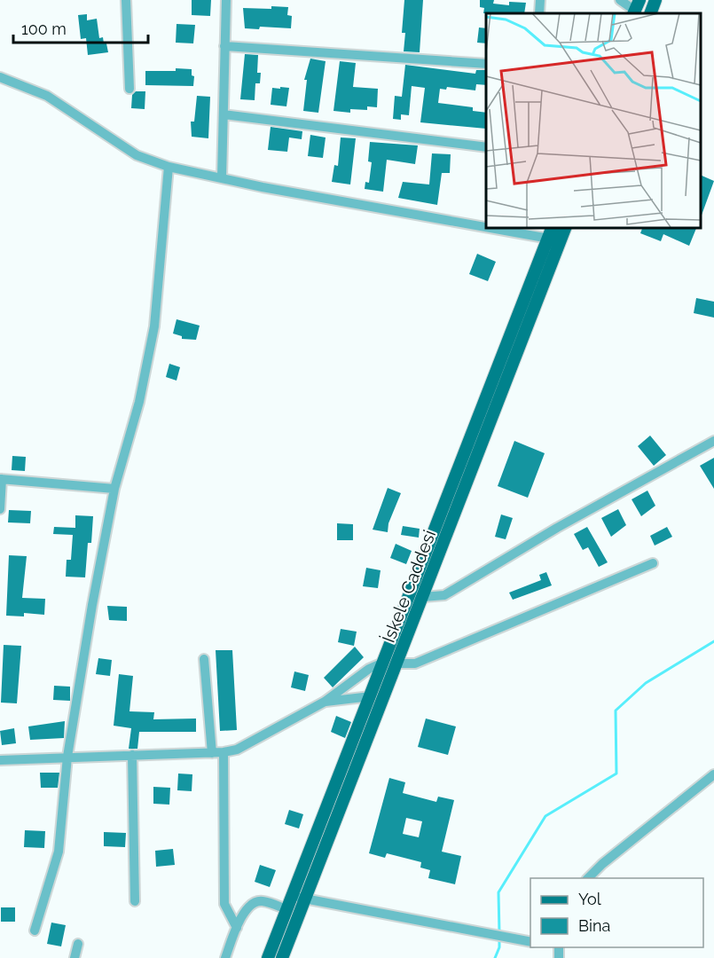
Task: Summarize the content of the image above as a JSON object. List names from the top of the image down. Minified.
{"streets":{"main road":["İskele Caddesi"]},"legend":["Yol","Bina"],"scale_bar":"100 m"}
